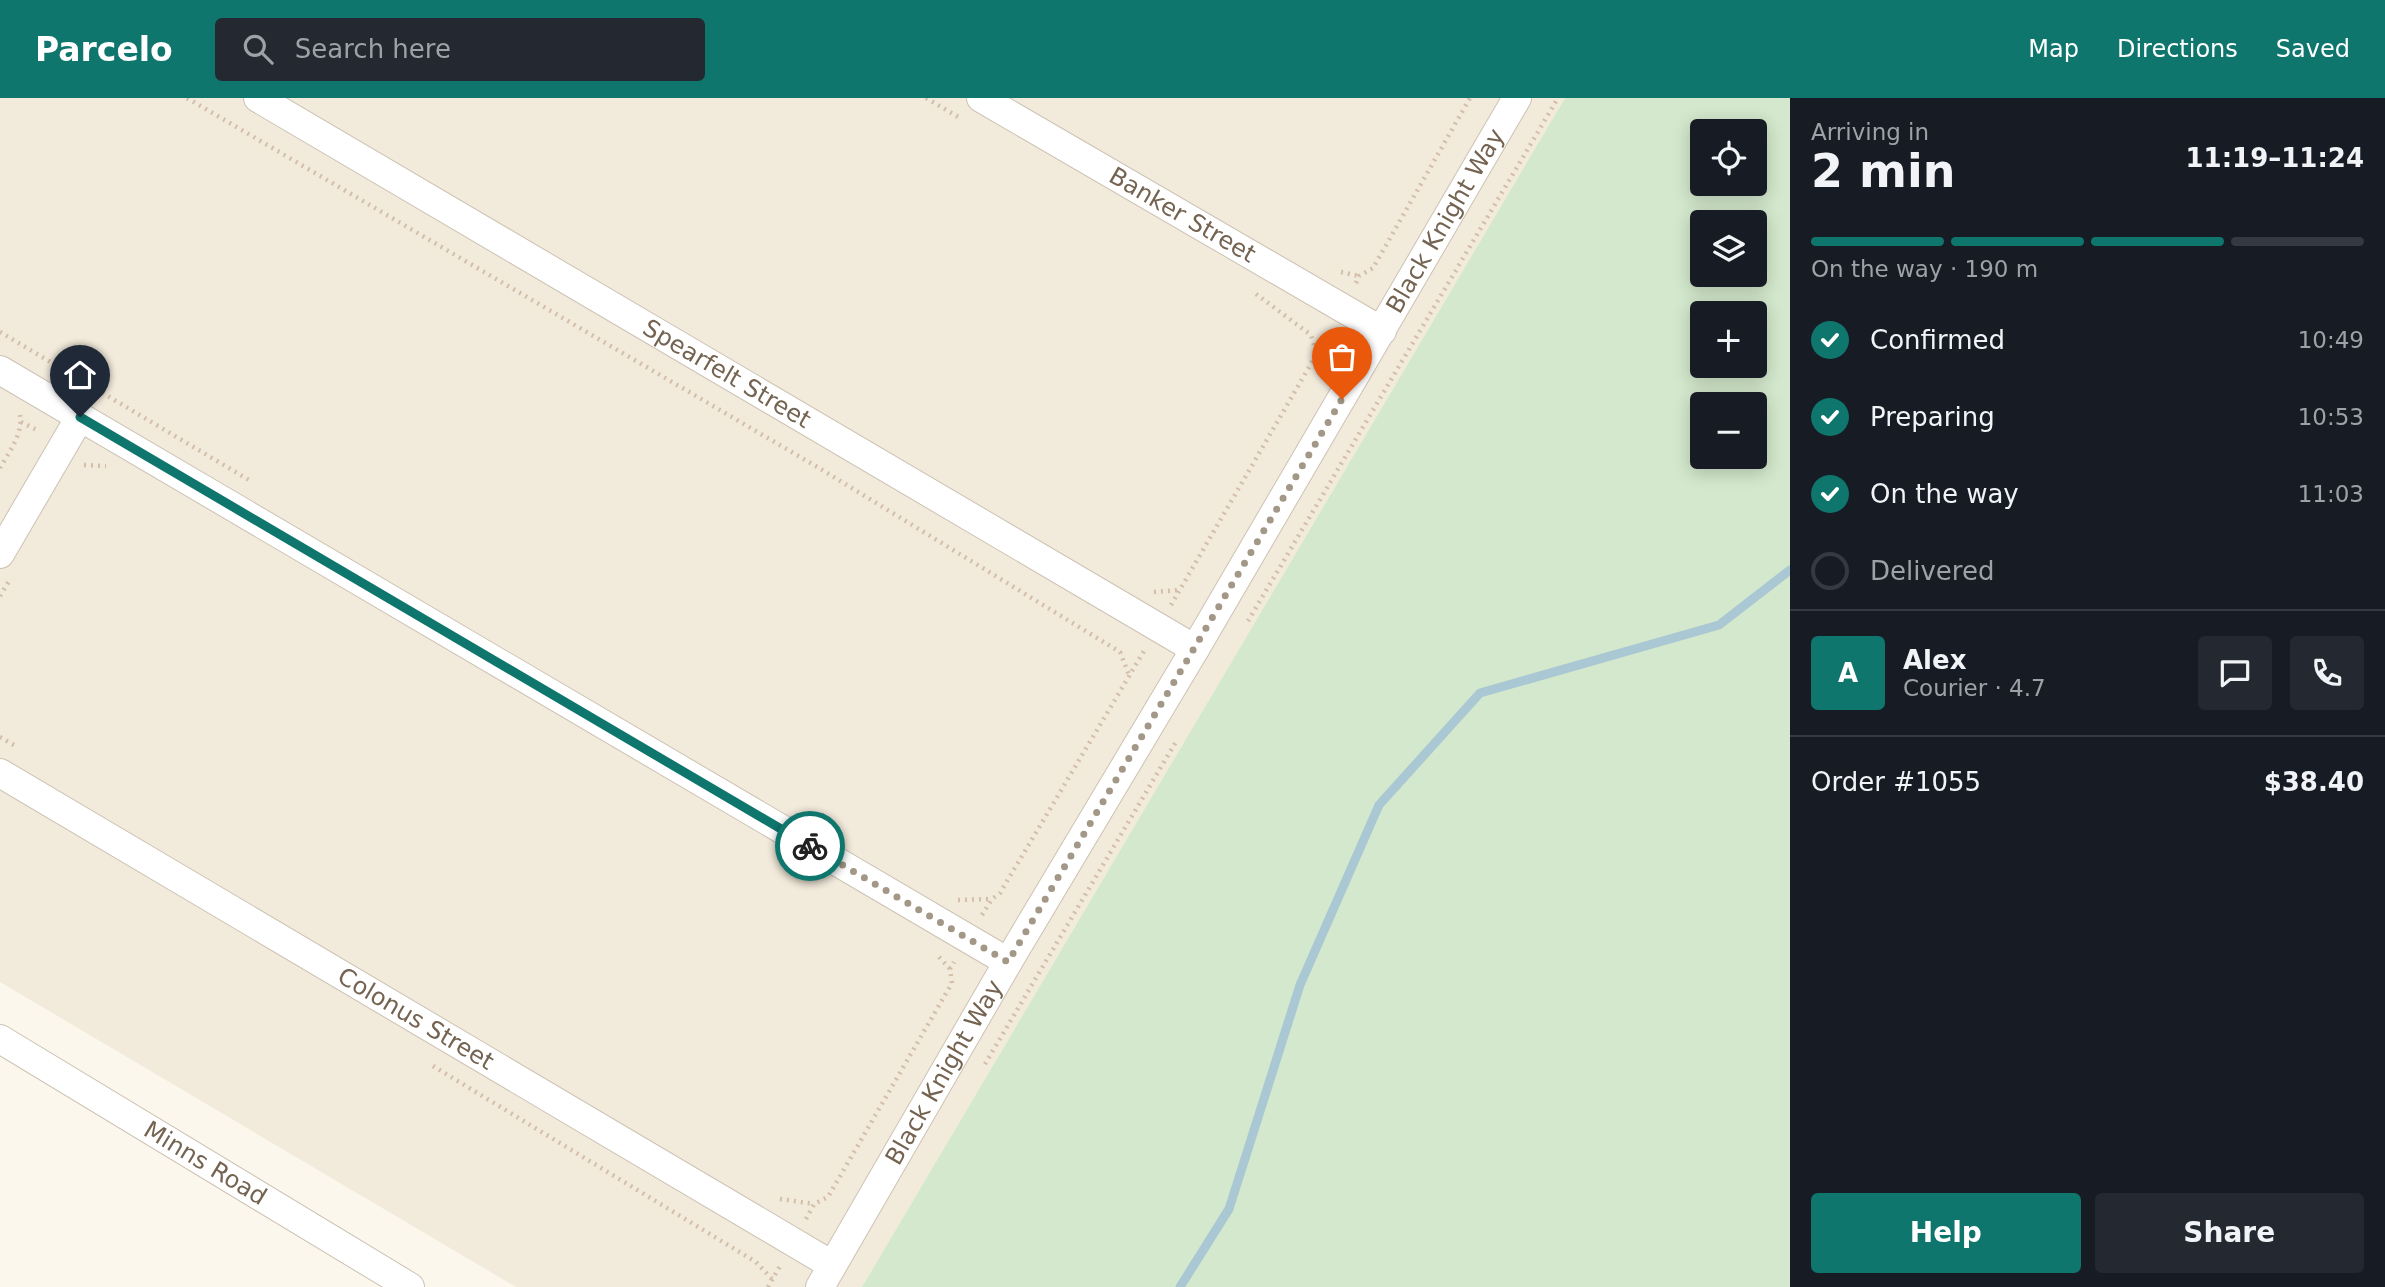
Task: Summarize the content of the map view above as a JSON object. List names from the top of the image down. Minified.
{"streets":{"street":["Banker Street","Black Knight Way","Spearfelt Street","Colonus Street","Minns Road"]},"crossings":[["Banker Street","Black Knight Way"],["Black Knight Way","Spearfelt Street"],["Black Knight Way","Colonus Street"]],"page":{"header":"Parcelo","search":"Search here","nav":["Map","Directions","Saved"],"heading":["2 min","Arriving in","11:19–11:24"],"panel":["Alex","Courier · 4.7","Order #1055","$38.40"],"map_buttons":["+","−"],"bar":"On the way · 190 m","list":[["Confirmed","10:49"],["Preparing","10:53"],["On the way","11:03"],"Delivered"],"round":"A","buttons":["Help","Share"]}}
